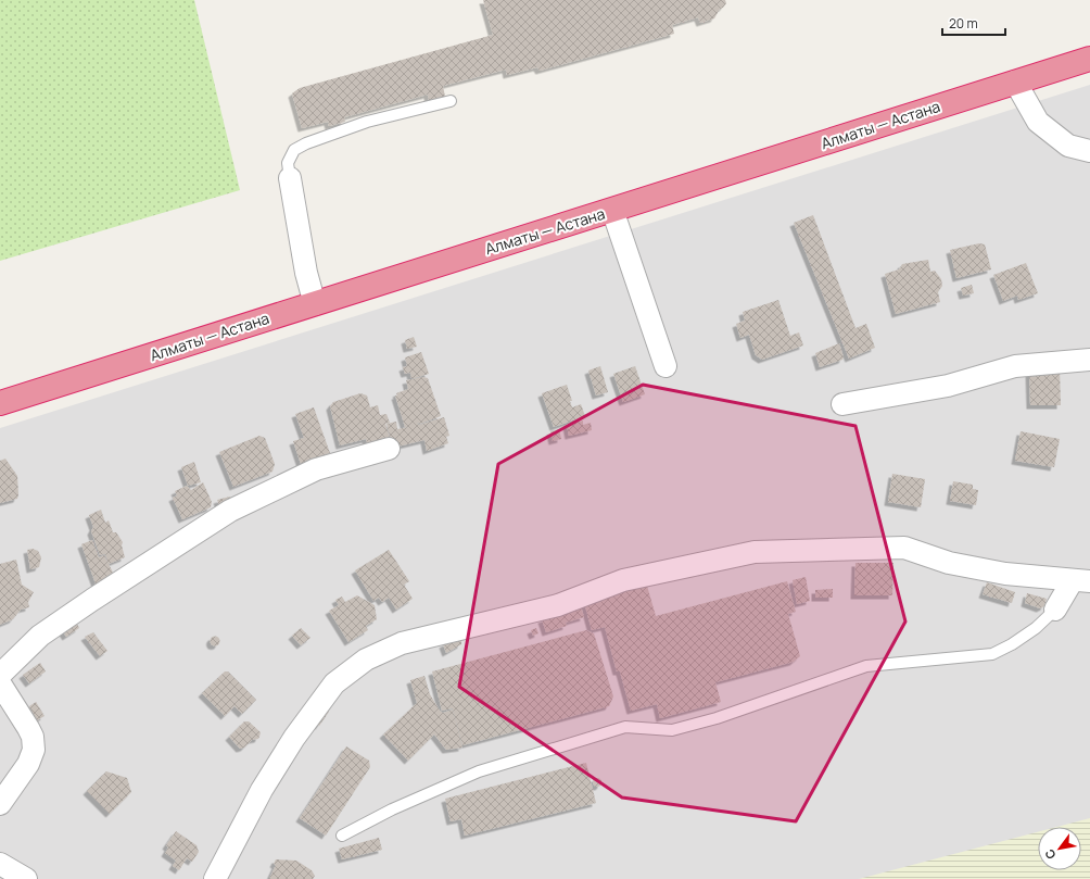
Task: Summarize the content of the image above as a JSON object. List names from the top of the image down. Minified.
{"streets":{"highway":["Алматы — Астана"]},"scale_bar":"20 m","north":"bottom left"}
